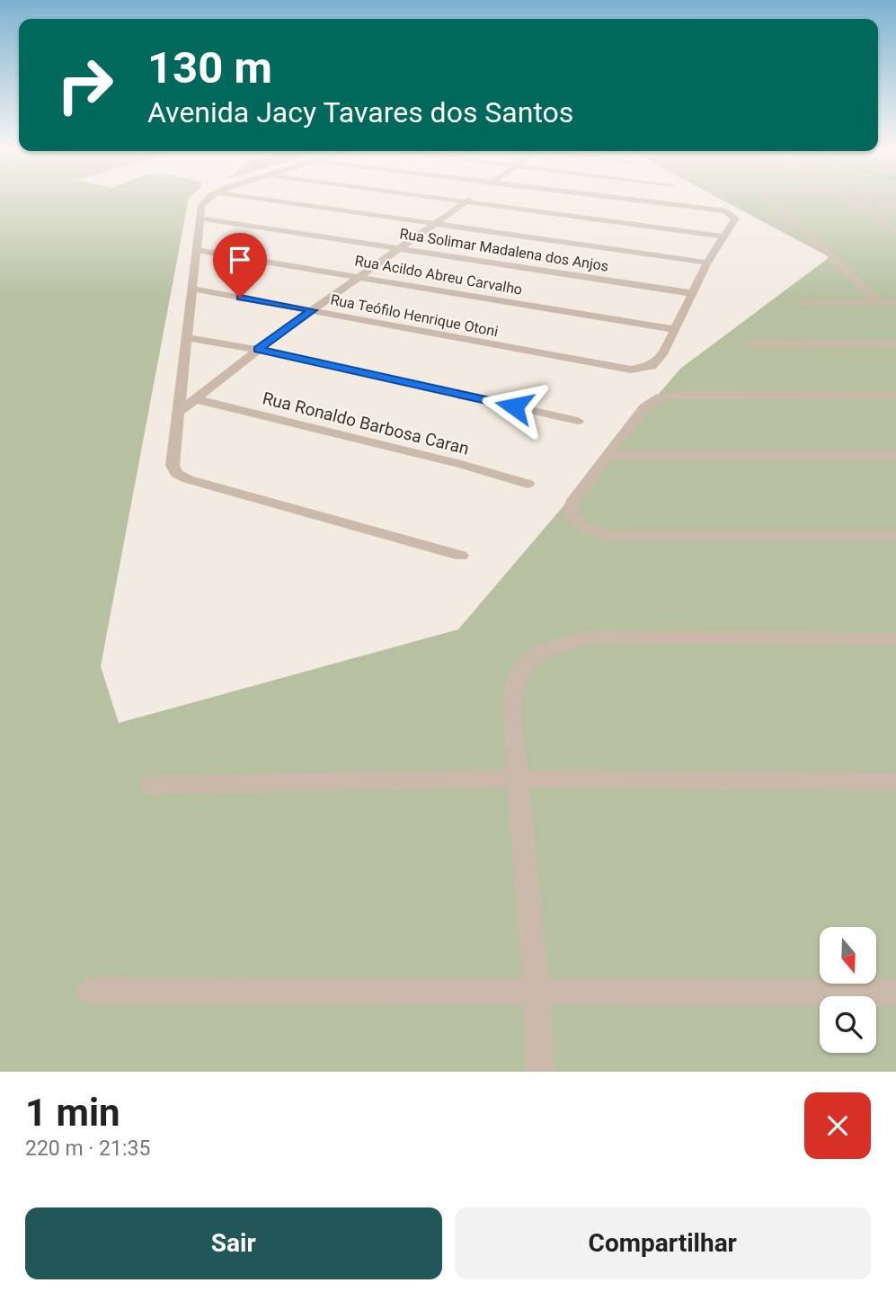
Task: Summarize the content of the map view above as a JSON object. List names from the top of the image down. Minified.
{"streets":{"street":["Rua Solimar Madalena dos Anjos","Rua Acildo Abreu Carvalho","Rua Teófilo Henrique Otoni","Rua Ronaldo Barbosa Caran"]},"crossings":[["Rua Acildo Abreu Carvalho","Rua Teófilo Henrique Otoni"]],"north":"bottom","page":{"turn":["130 m","Avenida Jacy Tavares dos Santos"],"heading":["1 min","220 m · 21:35"],"buttons":["Sair","Compartilhar"]}}
